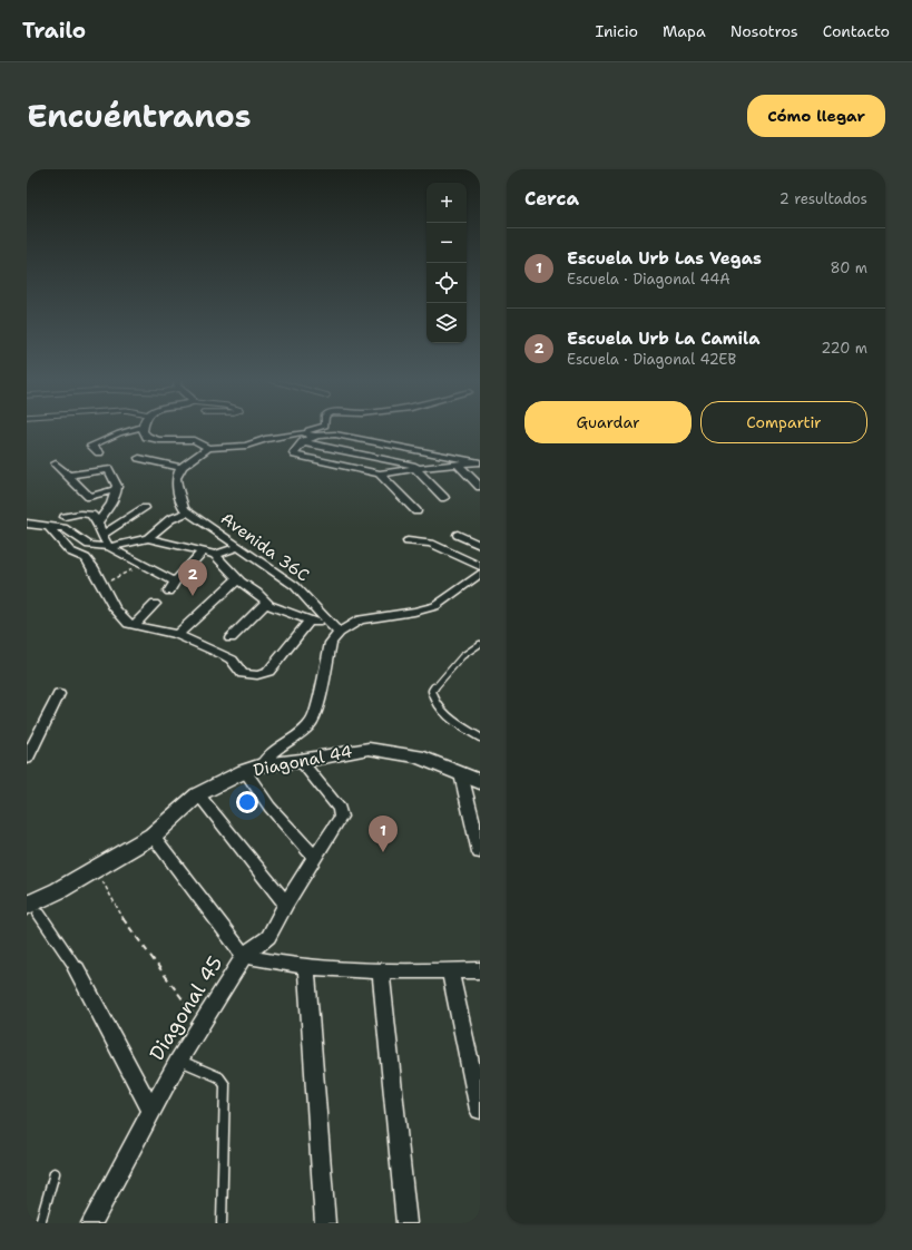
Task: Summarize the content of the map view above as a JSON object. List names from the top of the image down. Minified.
{"streets":{"main road":["Diagonal 44"],"street":["Avenida 36C","Diagonal 45"]},"page":{"header":"Trailo","nav":["Inicio","Mapa","Nosotros","Contacto"],"title":"Encuéntranos","buttons":["Cómo llegar",["Guardar","Compartir"]],"heading":["Cerca","2 resultados"],"map_buttons":["+","−"],"list":[{"mark":"1","name":"Escuela Urb Las Vegas","note":"Escuela · Diagonal 44A","value":"80 m"},{"mark":"2","name":"Escuela Urb La Camila","note":"Escuela · Diagonal 42EB","value":"220 m"}],"pins":["2","1"]}}
